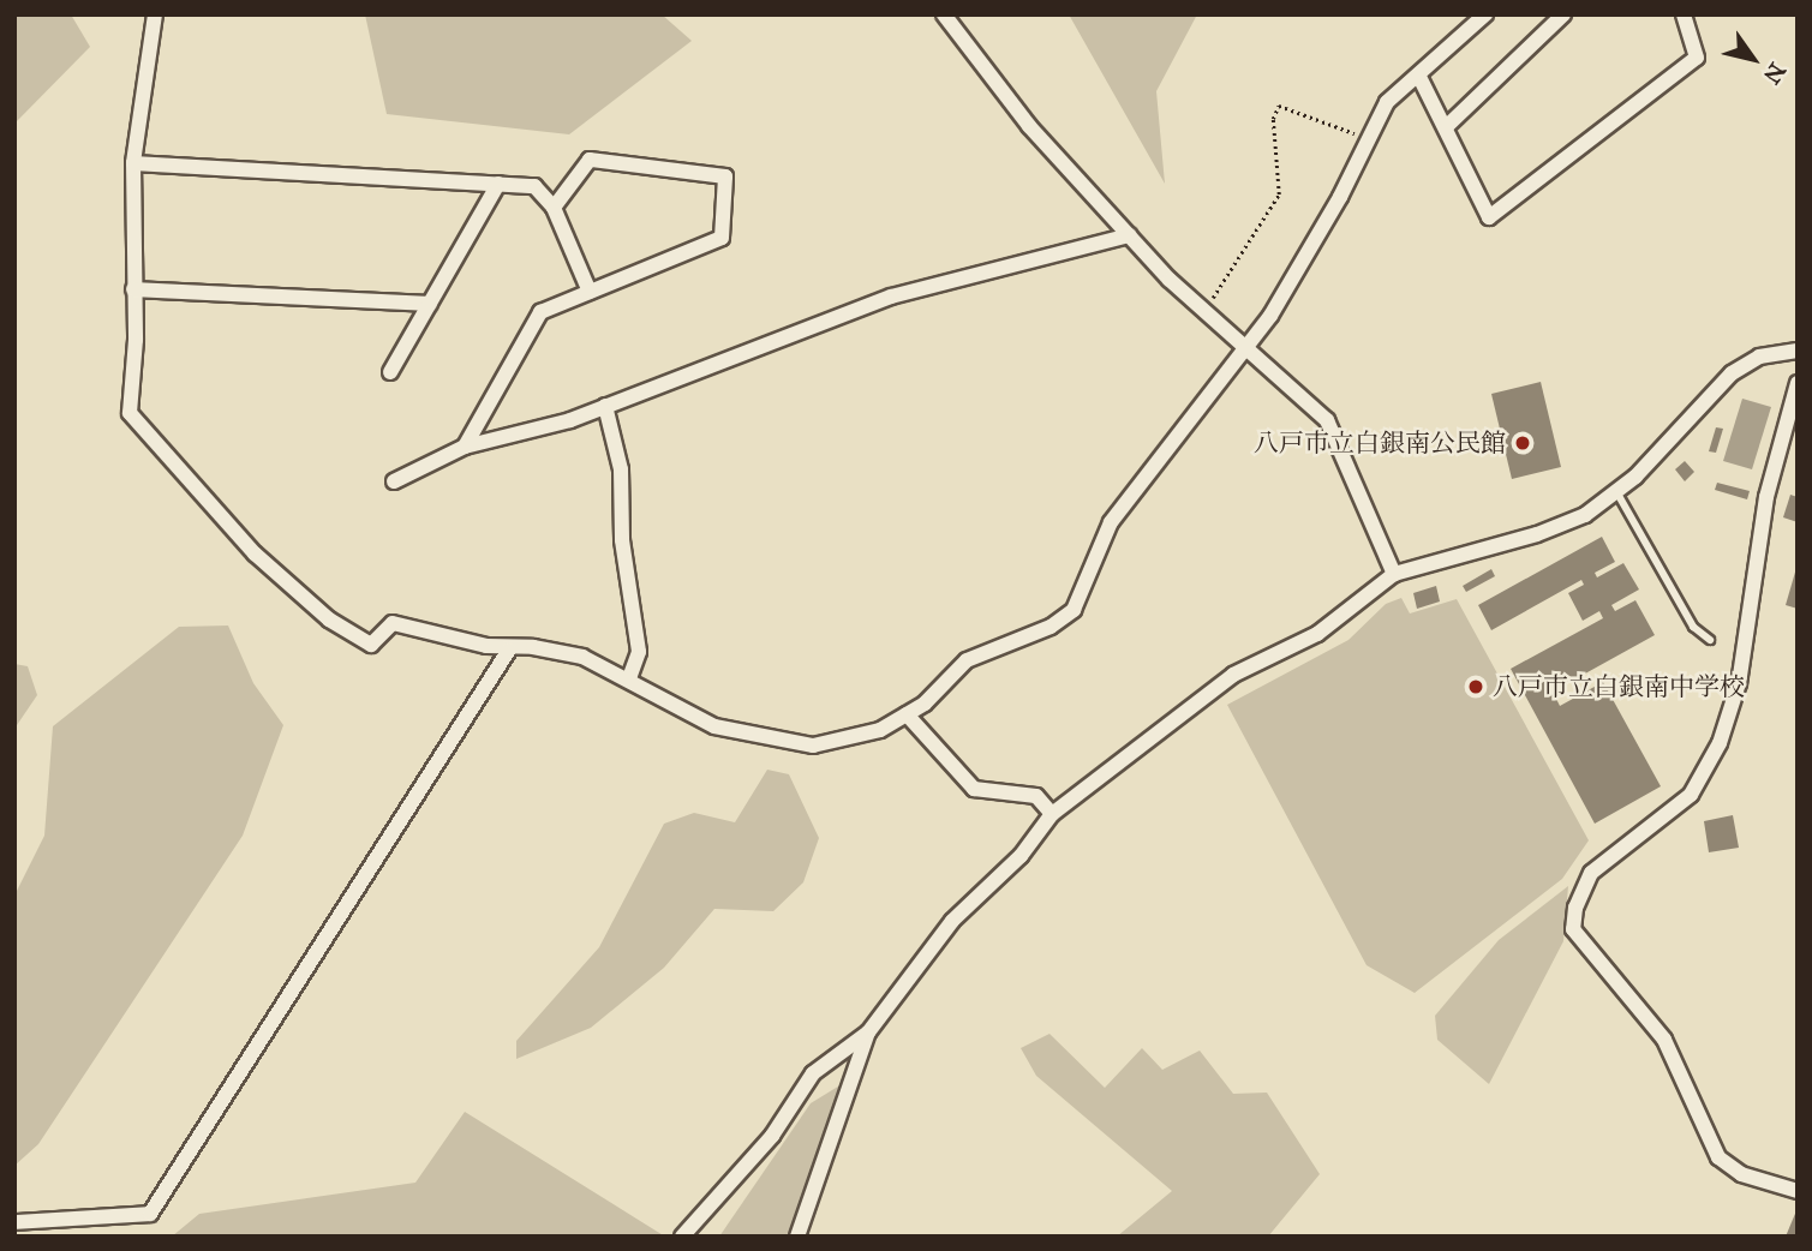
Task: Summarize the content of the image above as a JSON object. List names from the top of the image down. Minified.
{"places":["八戸市立白銀南公民館","八戸市立白銀南中学校"],"north":"bottom right"}
